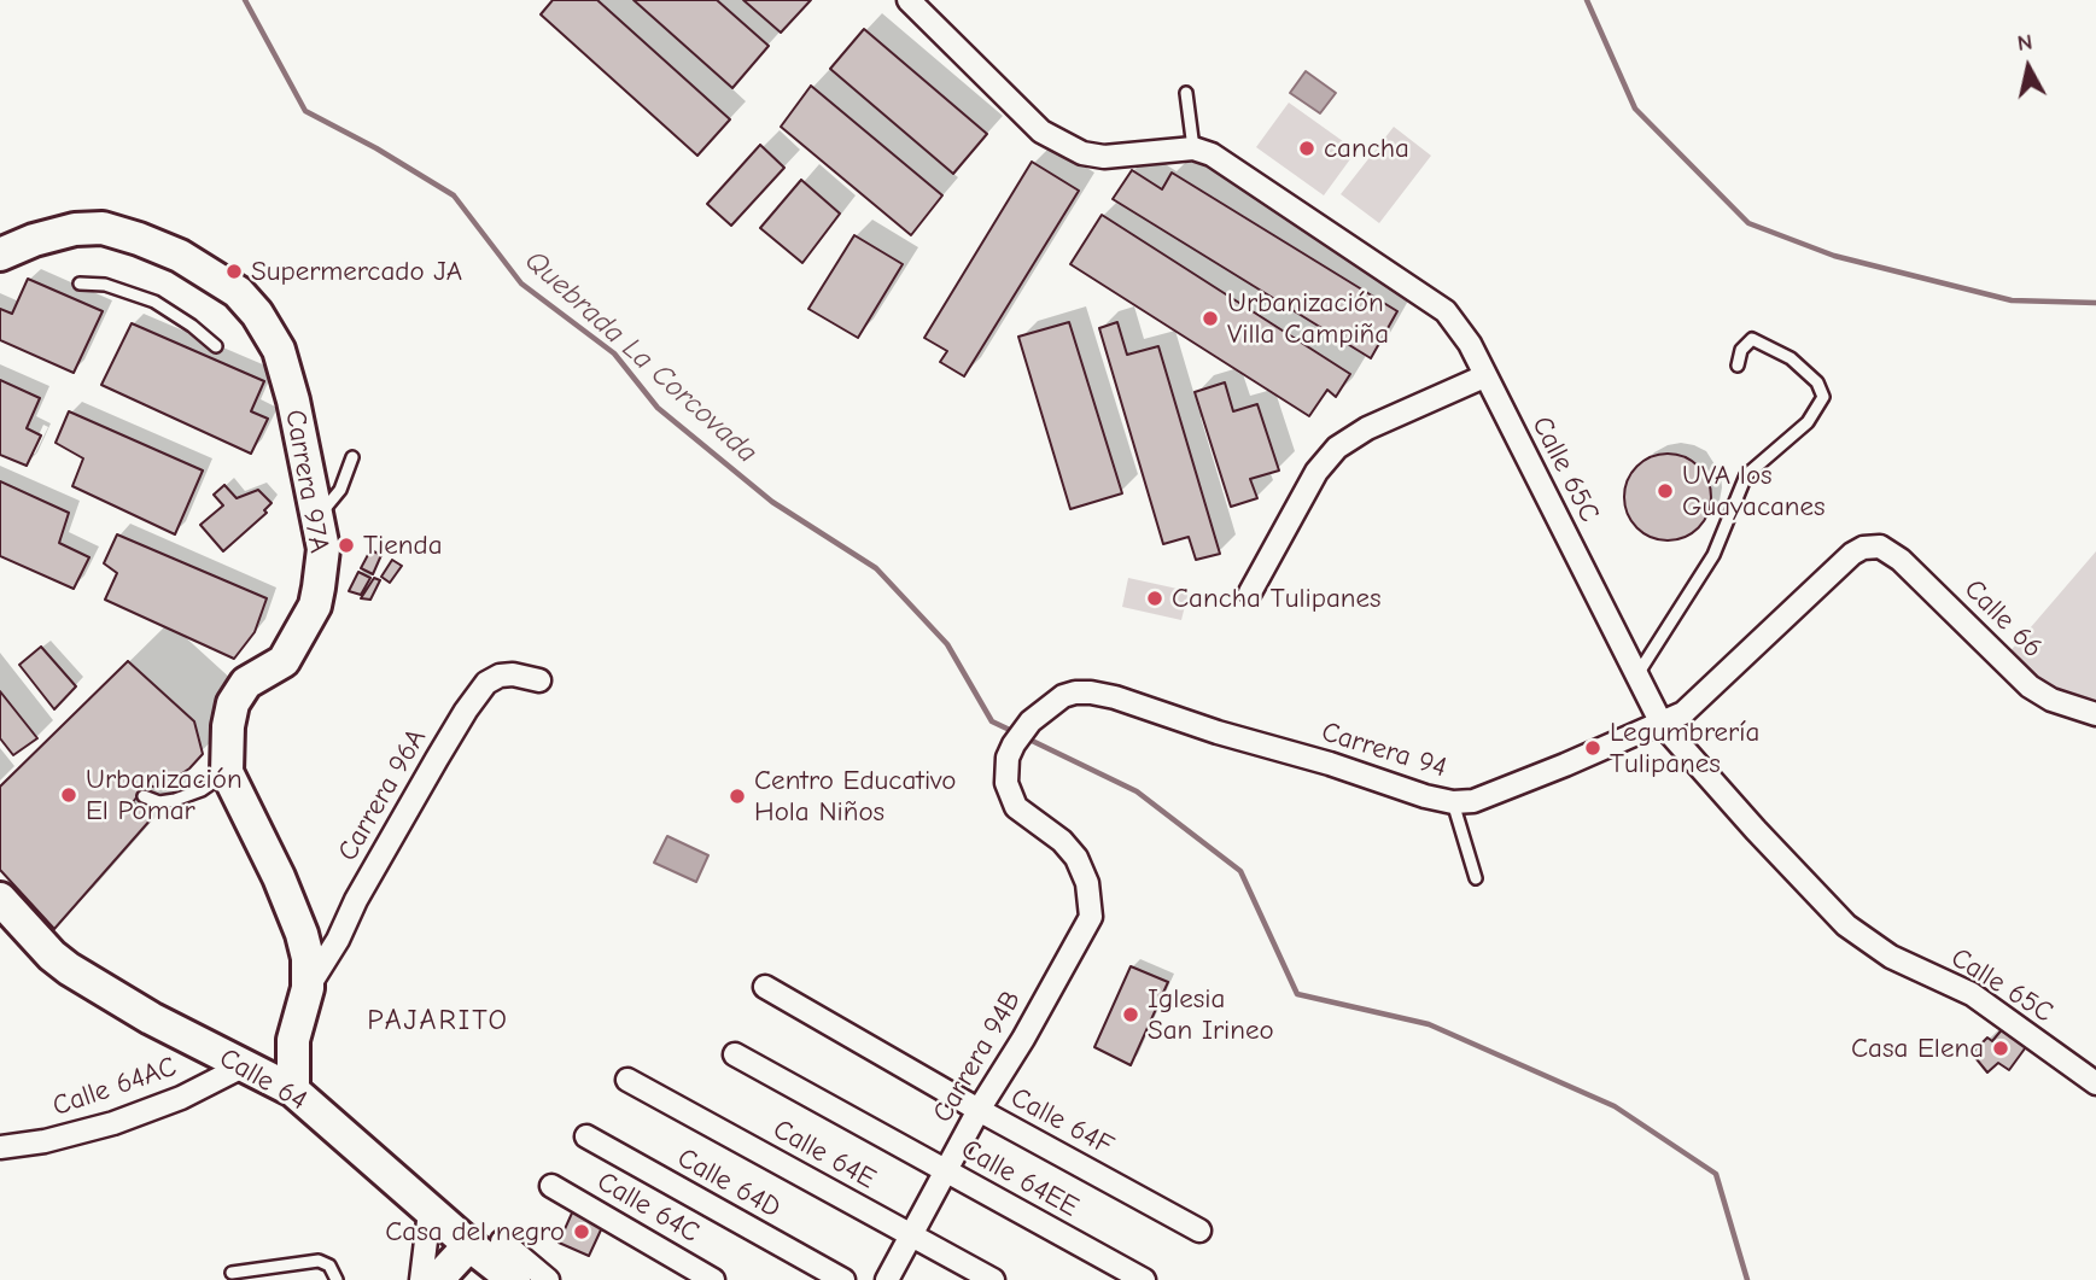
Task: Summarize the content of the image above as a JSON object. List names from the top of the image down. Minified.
{"streets":{"street":["Calle 65C","Carrera 97A","Calle 66","Carrera 94","Carrera 96A","Carrera 94B","Calle 64","Calle 64AC","Calle 64F","Calle 64E","Calle 64EE","Calle 64D","Calle 64C"]},"crossings":[["Calle 65C","Carrera 94"],["Carrera 97A","Carrera 96A"],["Carrera 97A","Calle 64"],["Calle 66","Carrera 94"],["Carrera 94","Carrera 94B"],["Carrera 94B","Calle 64F"],["Carrera 94B","Calle 64E"],["Carrera 94B","Calle 64EE"],["Calle 64","Calle 64AC"]],"districts":["PAJARITO"],"water":["Quebrada La Corcovada"],"places":["cancha","Supermercado JA","Urbanización Villa Campiña","UVA los Guayacanes","Tienda","Cancha Tulipanes","Legumbrería Tulipanes","Urbanización El Pomar","Centro Educativo Hola Niños","Iglesia San Irineo","Casa Elena","Casa del negro"],"north":"top"}
